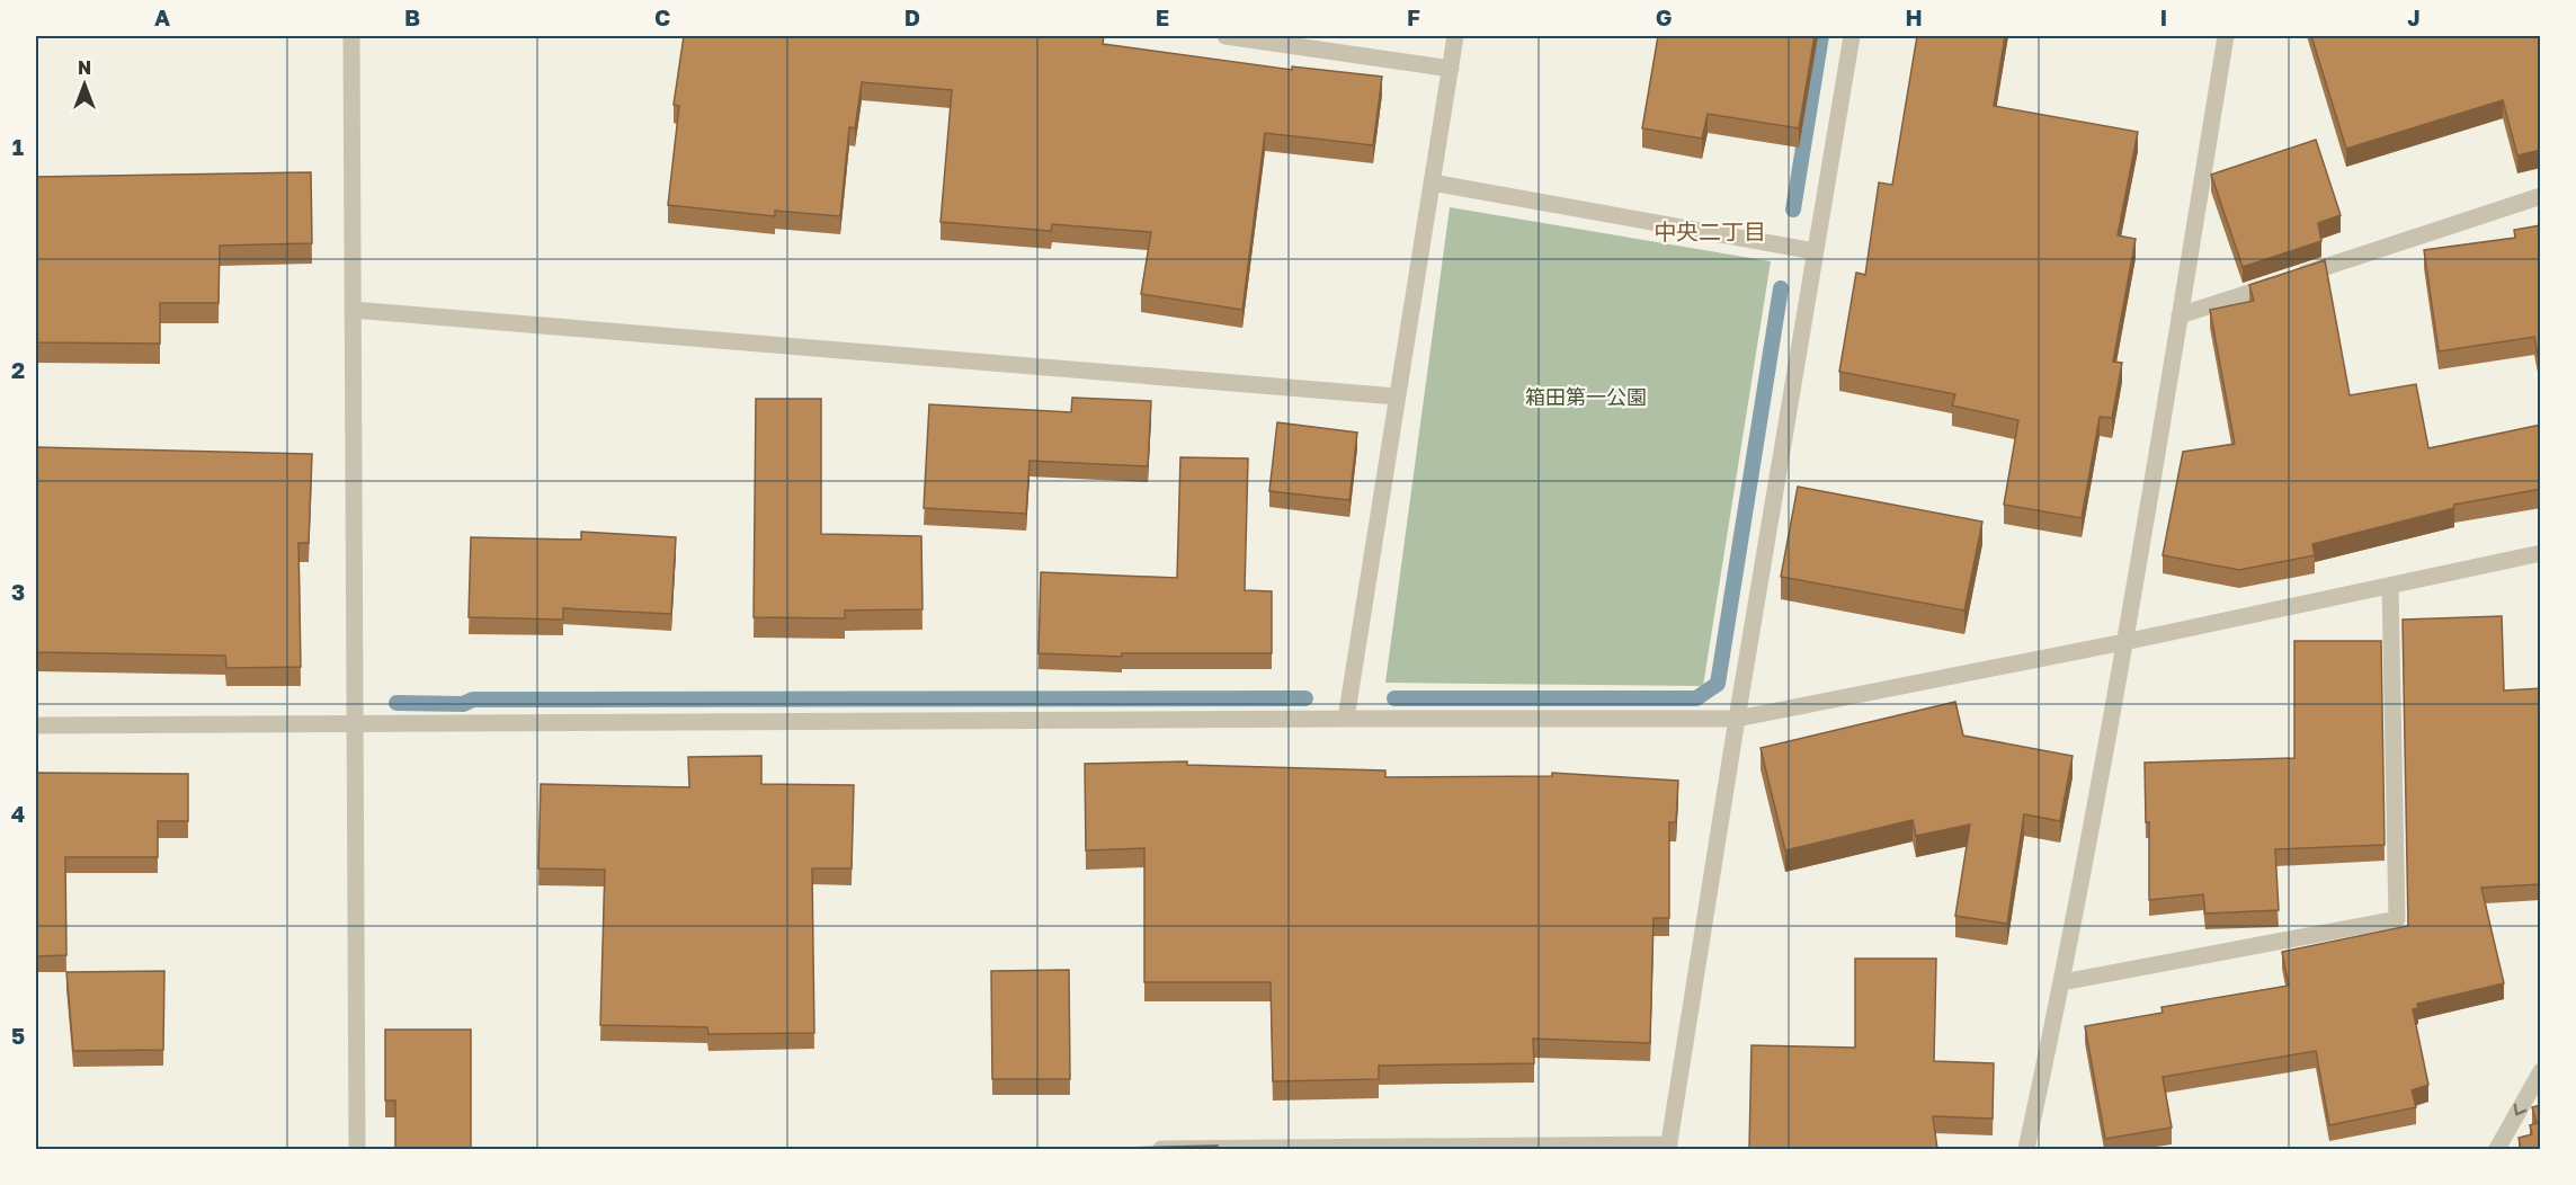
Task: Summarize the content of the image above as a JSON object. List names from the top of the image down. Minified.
{"districts":["中央二丁目"],"parks":["箱田第一公園"],"north":"top","grid":{"columns":["A","B","C","D","E","F","G","H","I","J"],"rows":["1","2","3","4","5"]}}
